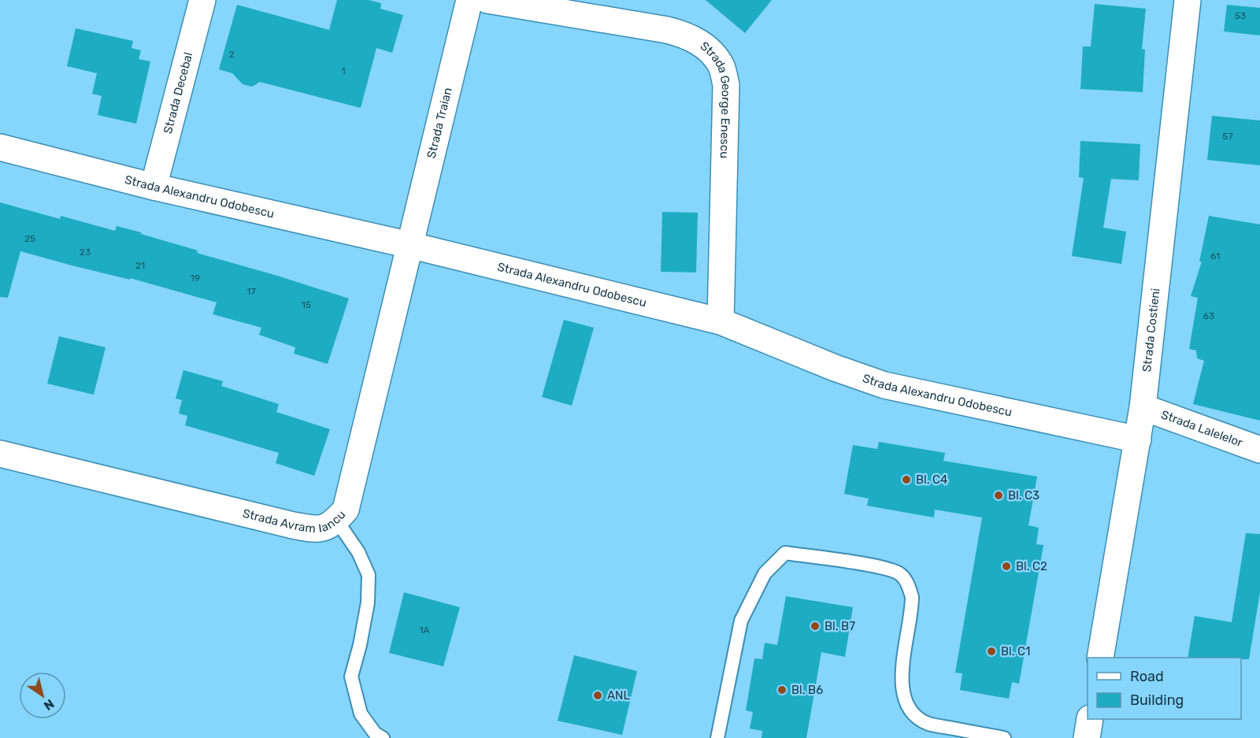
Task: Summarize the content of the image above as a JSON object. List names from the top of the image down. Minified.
{"streets":{"street":["Strada Decebal","Strada George Enescu","Strada Traian","Strada Alexandru Odobescu","Strada Costieni","Strada Lalelelor","Strada Avram Iancu"]},"crossings":[["Strada Decebal","Strada Alexandru Odobescu"],["Strada George Enescu","Strada Alexandru Odobescu"],["Strada Traian","Strada Alexandru Odobescu"],["Strada Traian","Strada Avram Iancu"],["Strada Alexandru Odobescu","Strada Costieni"],["Strada Alexandru Odobescu","Strada Avram Iancu"],["Strada Costieni","Strada Lalelelor"]],"places":["Bl. C4","Bl. C3","Bl. C2","Bl. B7","Bl. C1","Bl. B6","ANL"],"house_numbers":["53","2","1","57","25","23","61","21","19","17","15","63","1A"],"legend":["Road","Building"],"north":"bottom right"}
